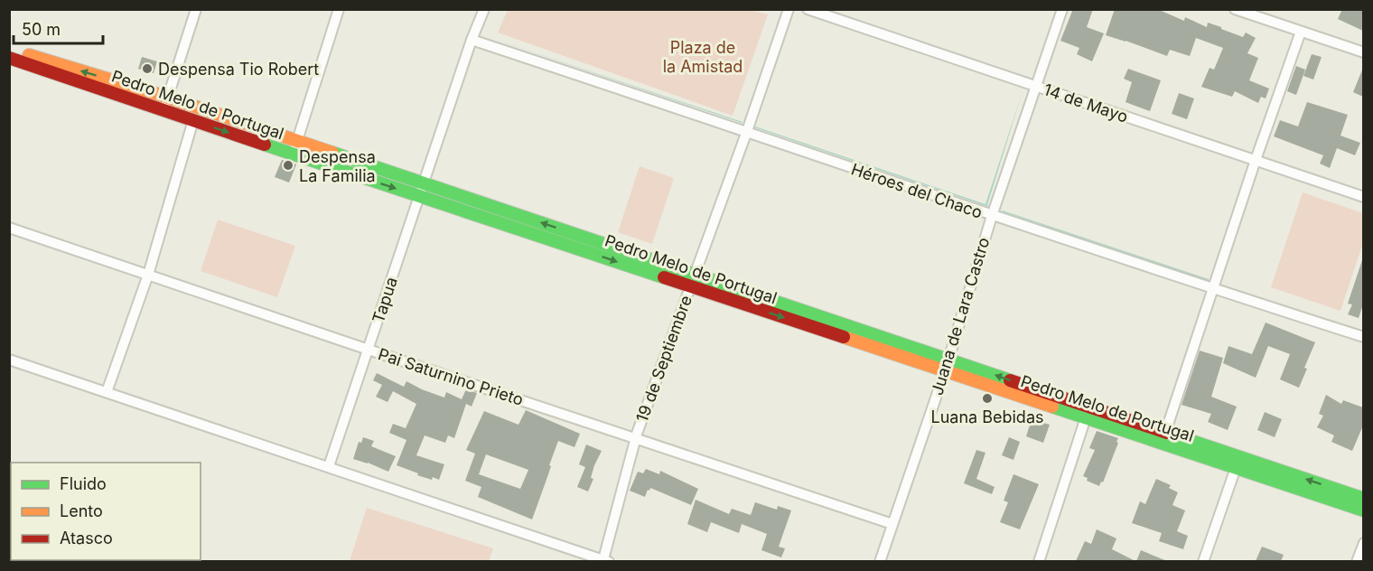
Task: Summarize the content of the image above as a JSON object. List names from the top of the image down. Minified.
{"streets":{"street":["14 de Mayo","Pedro Melo de Portugal","Héroes del Chaco","Tapua","Juana de Lara Castro","19 de Septiembre","Pai Saturnino Prieto"]},"crossings":[["14 de Mayo","Juana de Lara Castro"],["Pedro Melo de Portugal","Tapua"],["Pedro Melo de Portugal","Juana de Lara Castro"],["Pedro Melo de Portugal","19 de Septiembre"],["Héroes del Chaco","Tapua"],["Héroes del Chaco","Juana de Lara Castro"],["Héroes del Chaco","19 de Septiembre"],["Tapua","Pai Saturnino Prieto"],["Juana de Lara Castro","Pai Saturnino Prieto"],["19 de Septiembre","Pai Saturnino Prieto"]],"parks":["Plaza de la Amistad"],"places":["Despensa Tio Robert","Despensa La Familia","Luana Bebidas"],"legend":["Fluido","Lento","Atasco"],"scale_bar":"50 m"}
